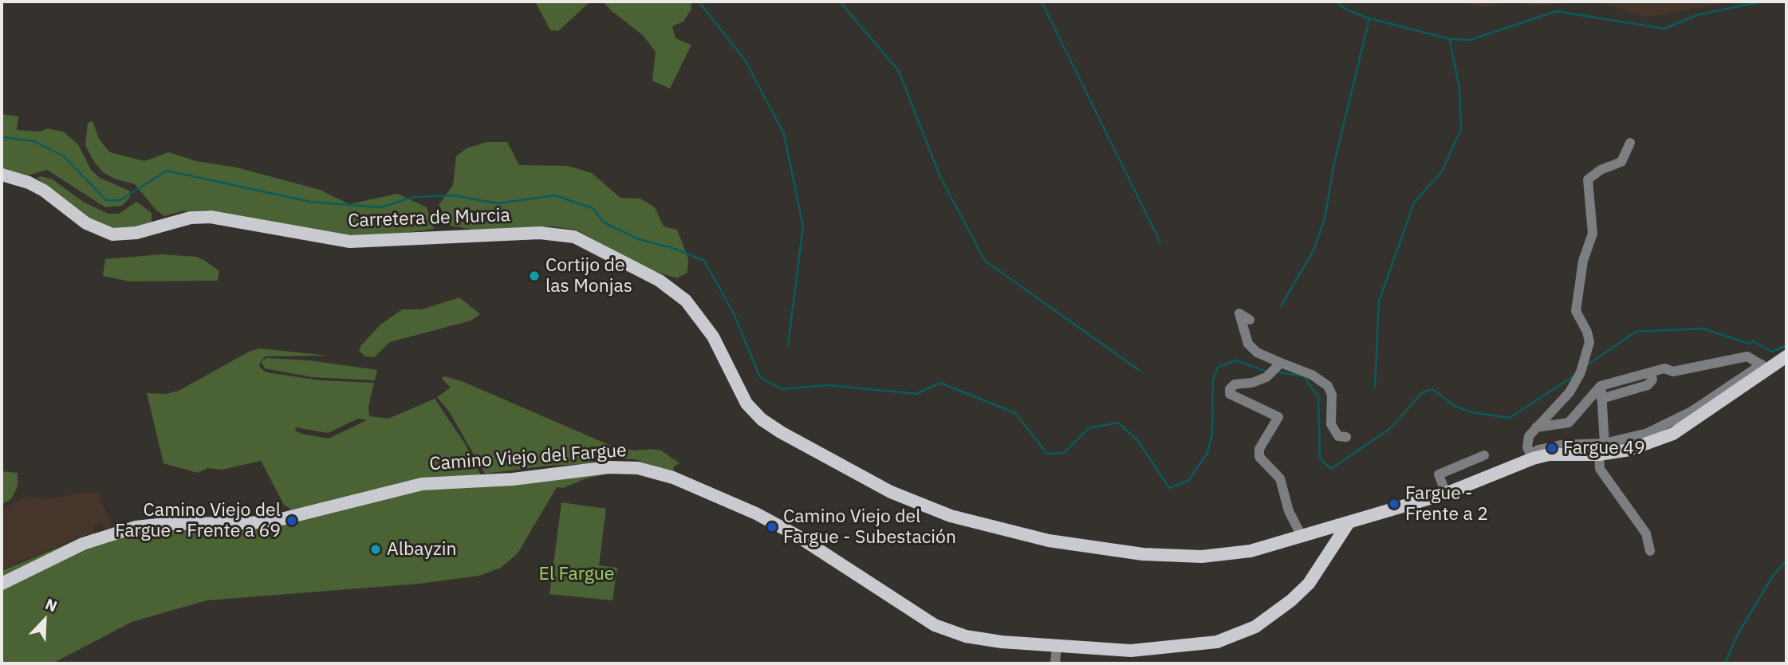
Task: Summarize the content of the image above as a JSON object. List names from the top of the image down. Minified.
{"streets":{"main road":["Carretera de Murcia","Camino Viejo del Fargue"]},"crossings":[["Carretera de Murcia","Camino Viejo del Fargue"]],"parks":["El Fargue"],"places":["Cortijo de las Monjas","Fargue 49","Fargue - Frente a 2","Camino Viejo del Fargue - Frente a 69","Camino Viejo del Fargue - Subestación","Albayzin"],"north":"top right"}
